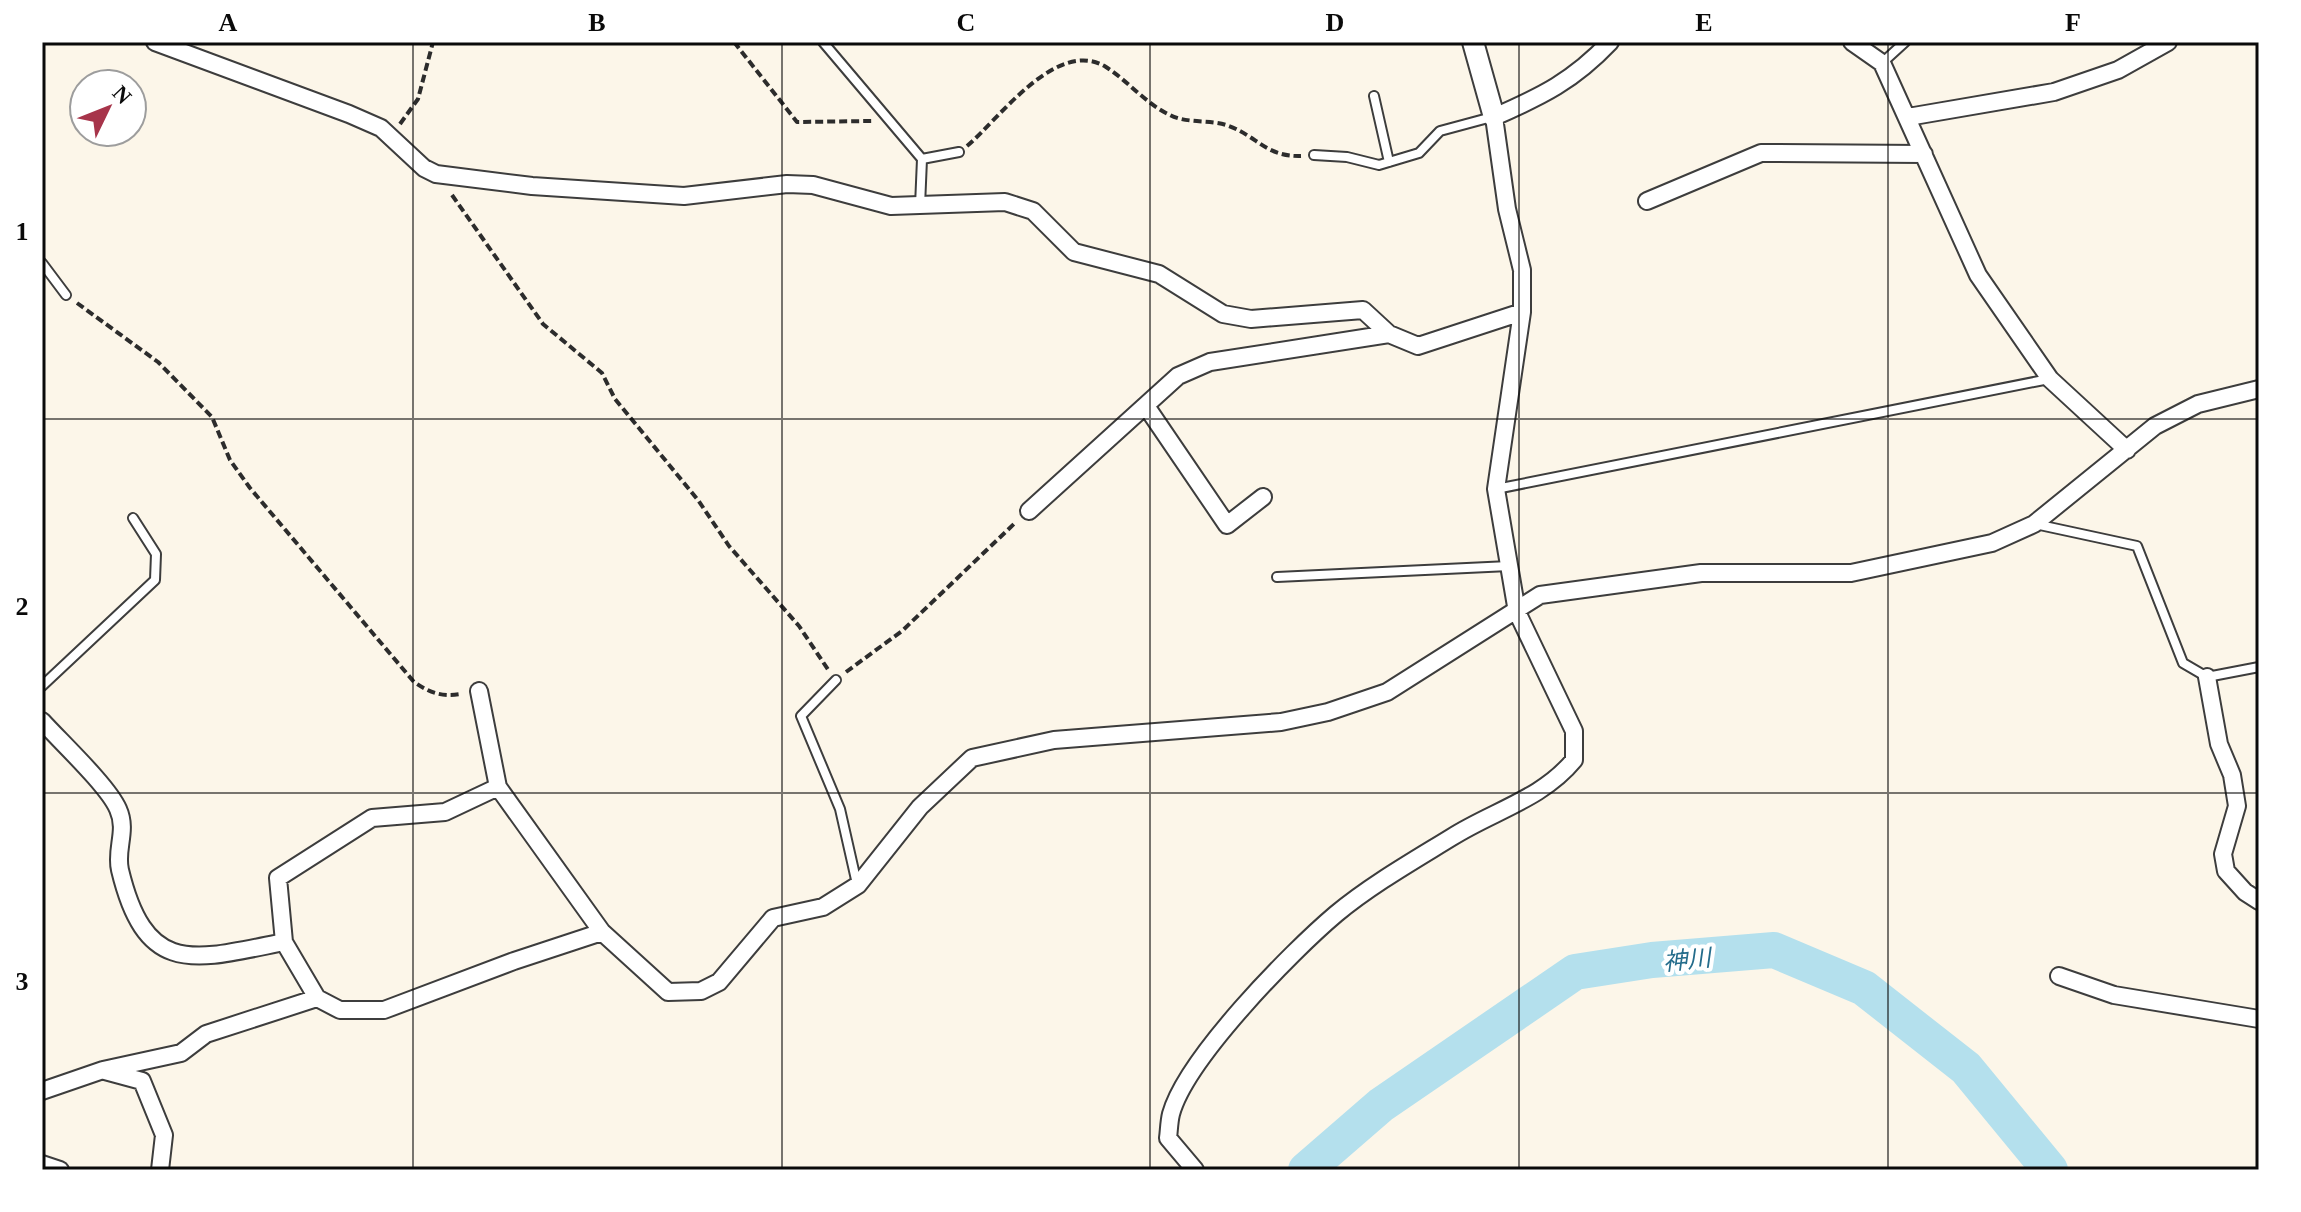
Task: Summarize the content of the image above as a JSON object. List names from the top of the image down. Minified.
{"water":["神川"],"north":"top right","grid":{"columns":["A","B","C","D","E","F"],"rows":["1","2","3"]}}
